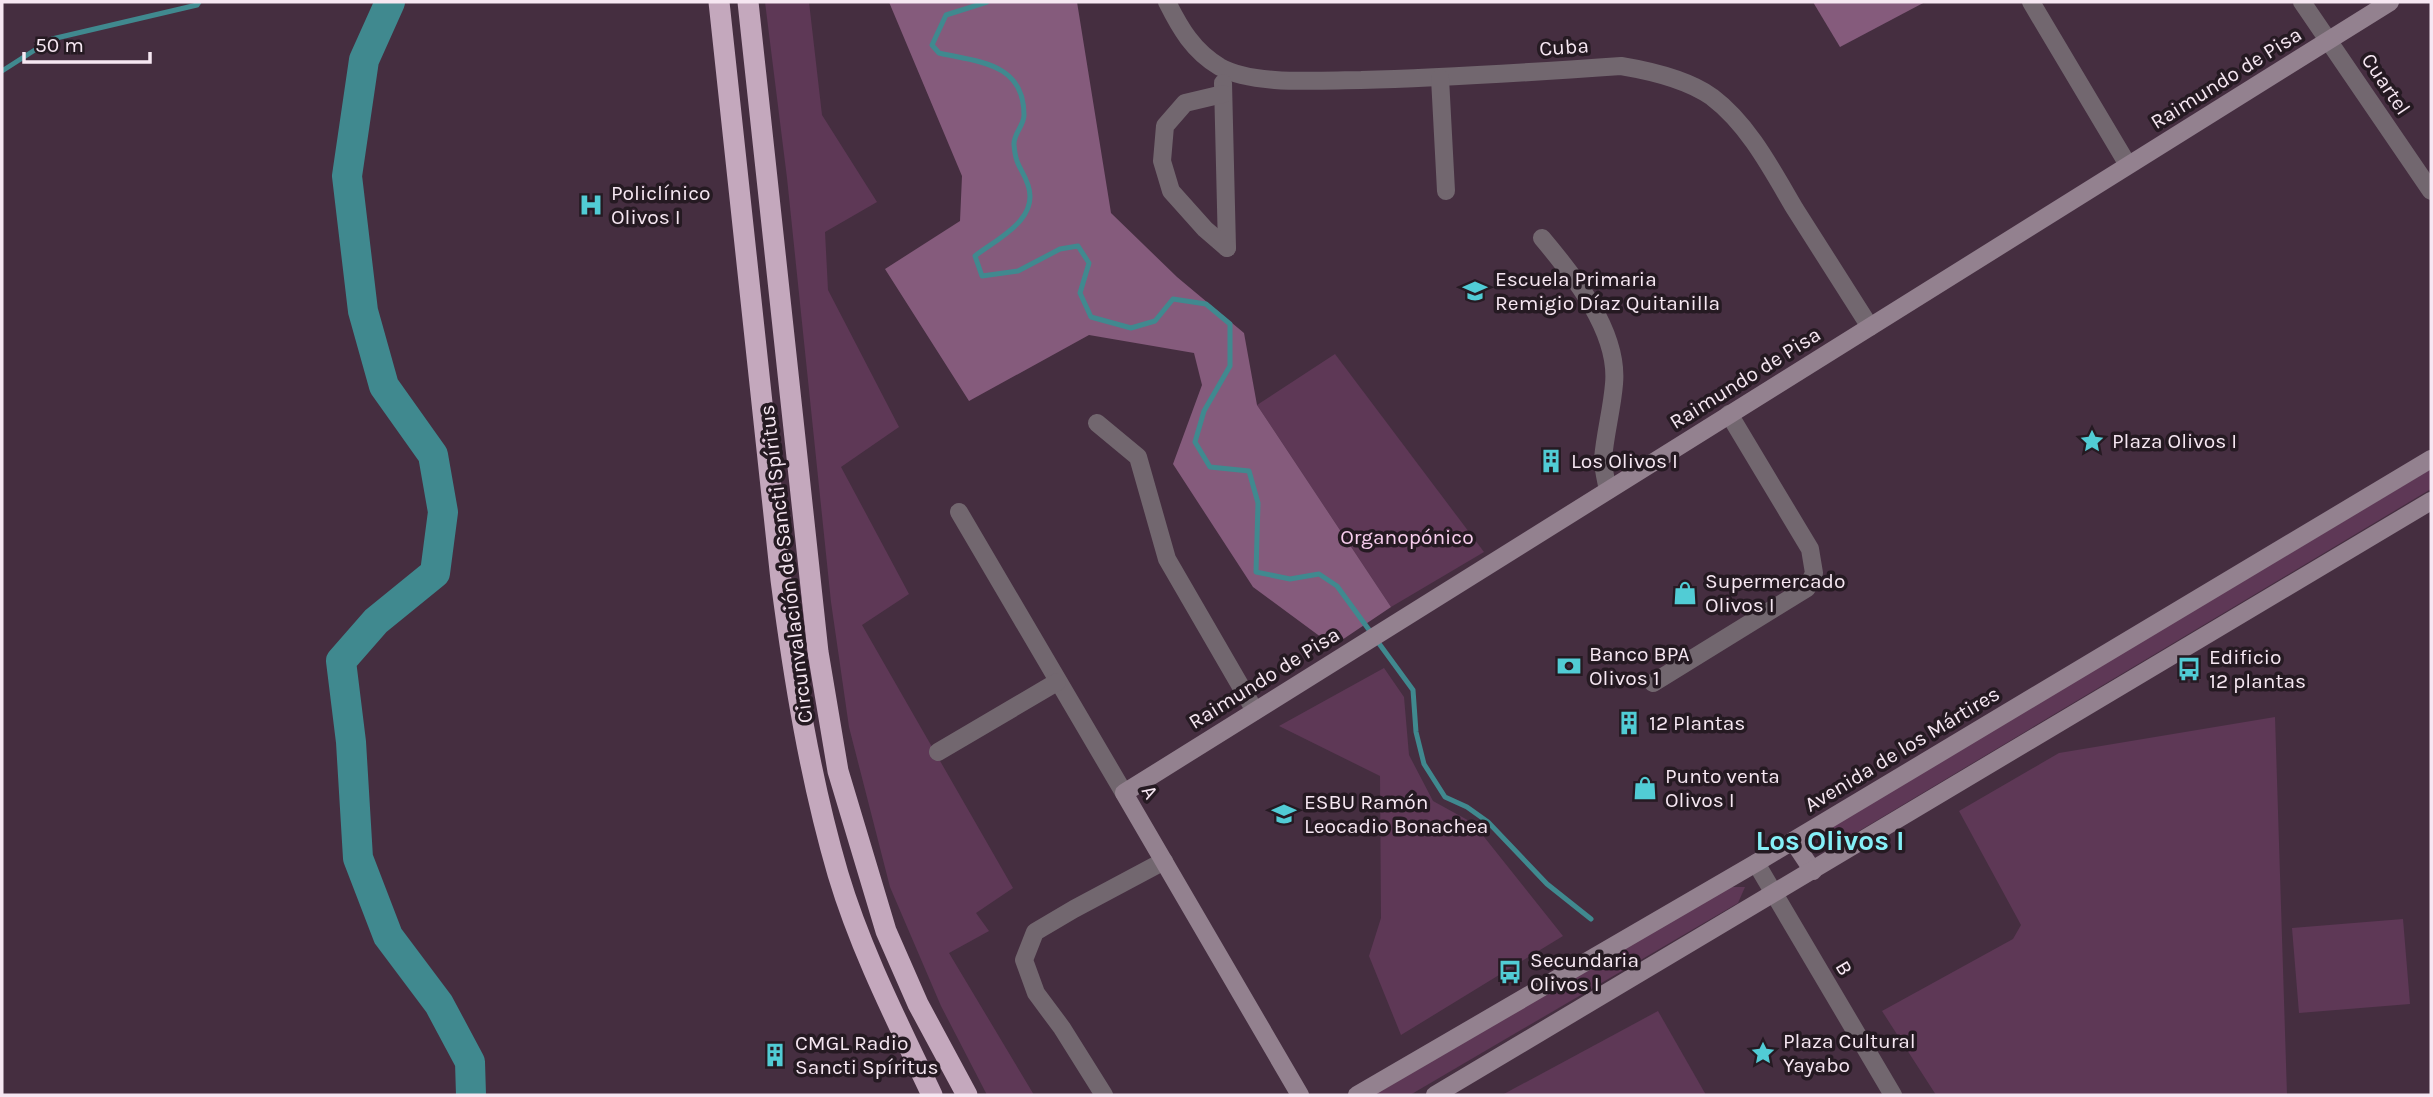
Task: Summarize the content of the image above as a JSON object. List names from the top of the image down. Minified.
{"streets":{"highway":["Circunvalación de Sancti Spíritus"],"main road":["Raimundo de Pisa","Avenida de los Mártires","A"],"street":["Cuba","Cuartel","B"]},"crossings":[["Cuba","Raimundo de Pisa"],["Raimundo de Pisa","Cuartel"],["Raimundo de Pisa","A"],["Avenida de los Mártires","B"]],"districts":["Los Olivos I"],"parks":["Organopónico"],"places":{"hospital":["Policlínico Olivos I"],"school or university":["Escuela Primaria Remigio Díaz Quitanilla","ESBU Ramón Leocadio Bonachea"],"place":["Plaza Olivos I","Plaza Cultural Yayabo"],"building":["Los Olivos I","12 Plantas","CMGL Radio Sancti Spíritus"],"shop":["Supermercado Olivos I","Punto venta Olivos I"],"bank":["Banco BPA Olivos 1"],"bus stop":["Edificio 12 plantas","Secundaria Olivos I"]},"scale_bar":"50 m"}
